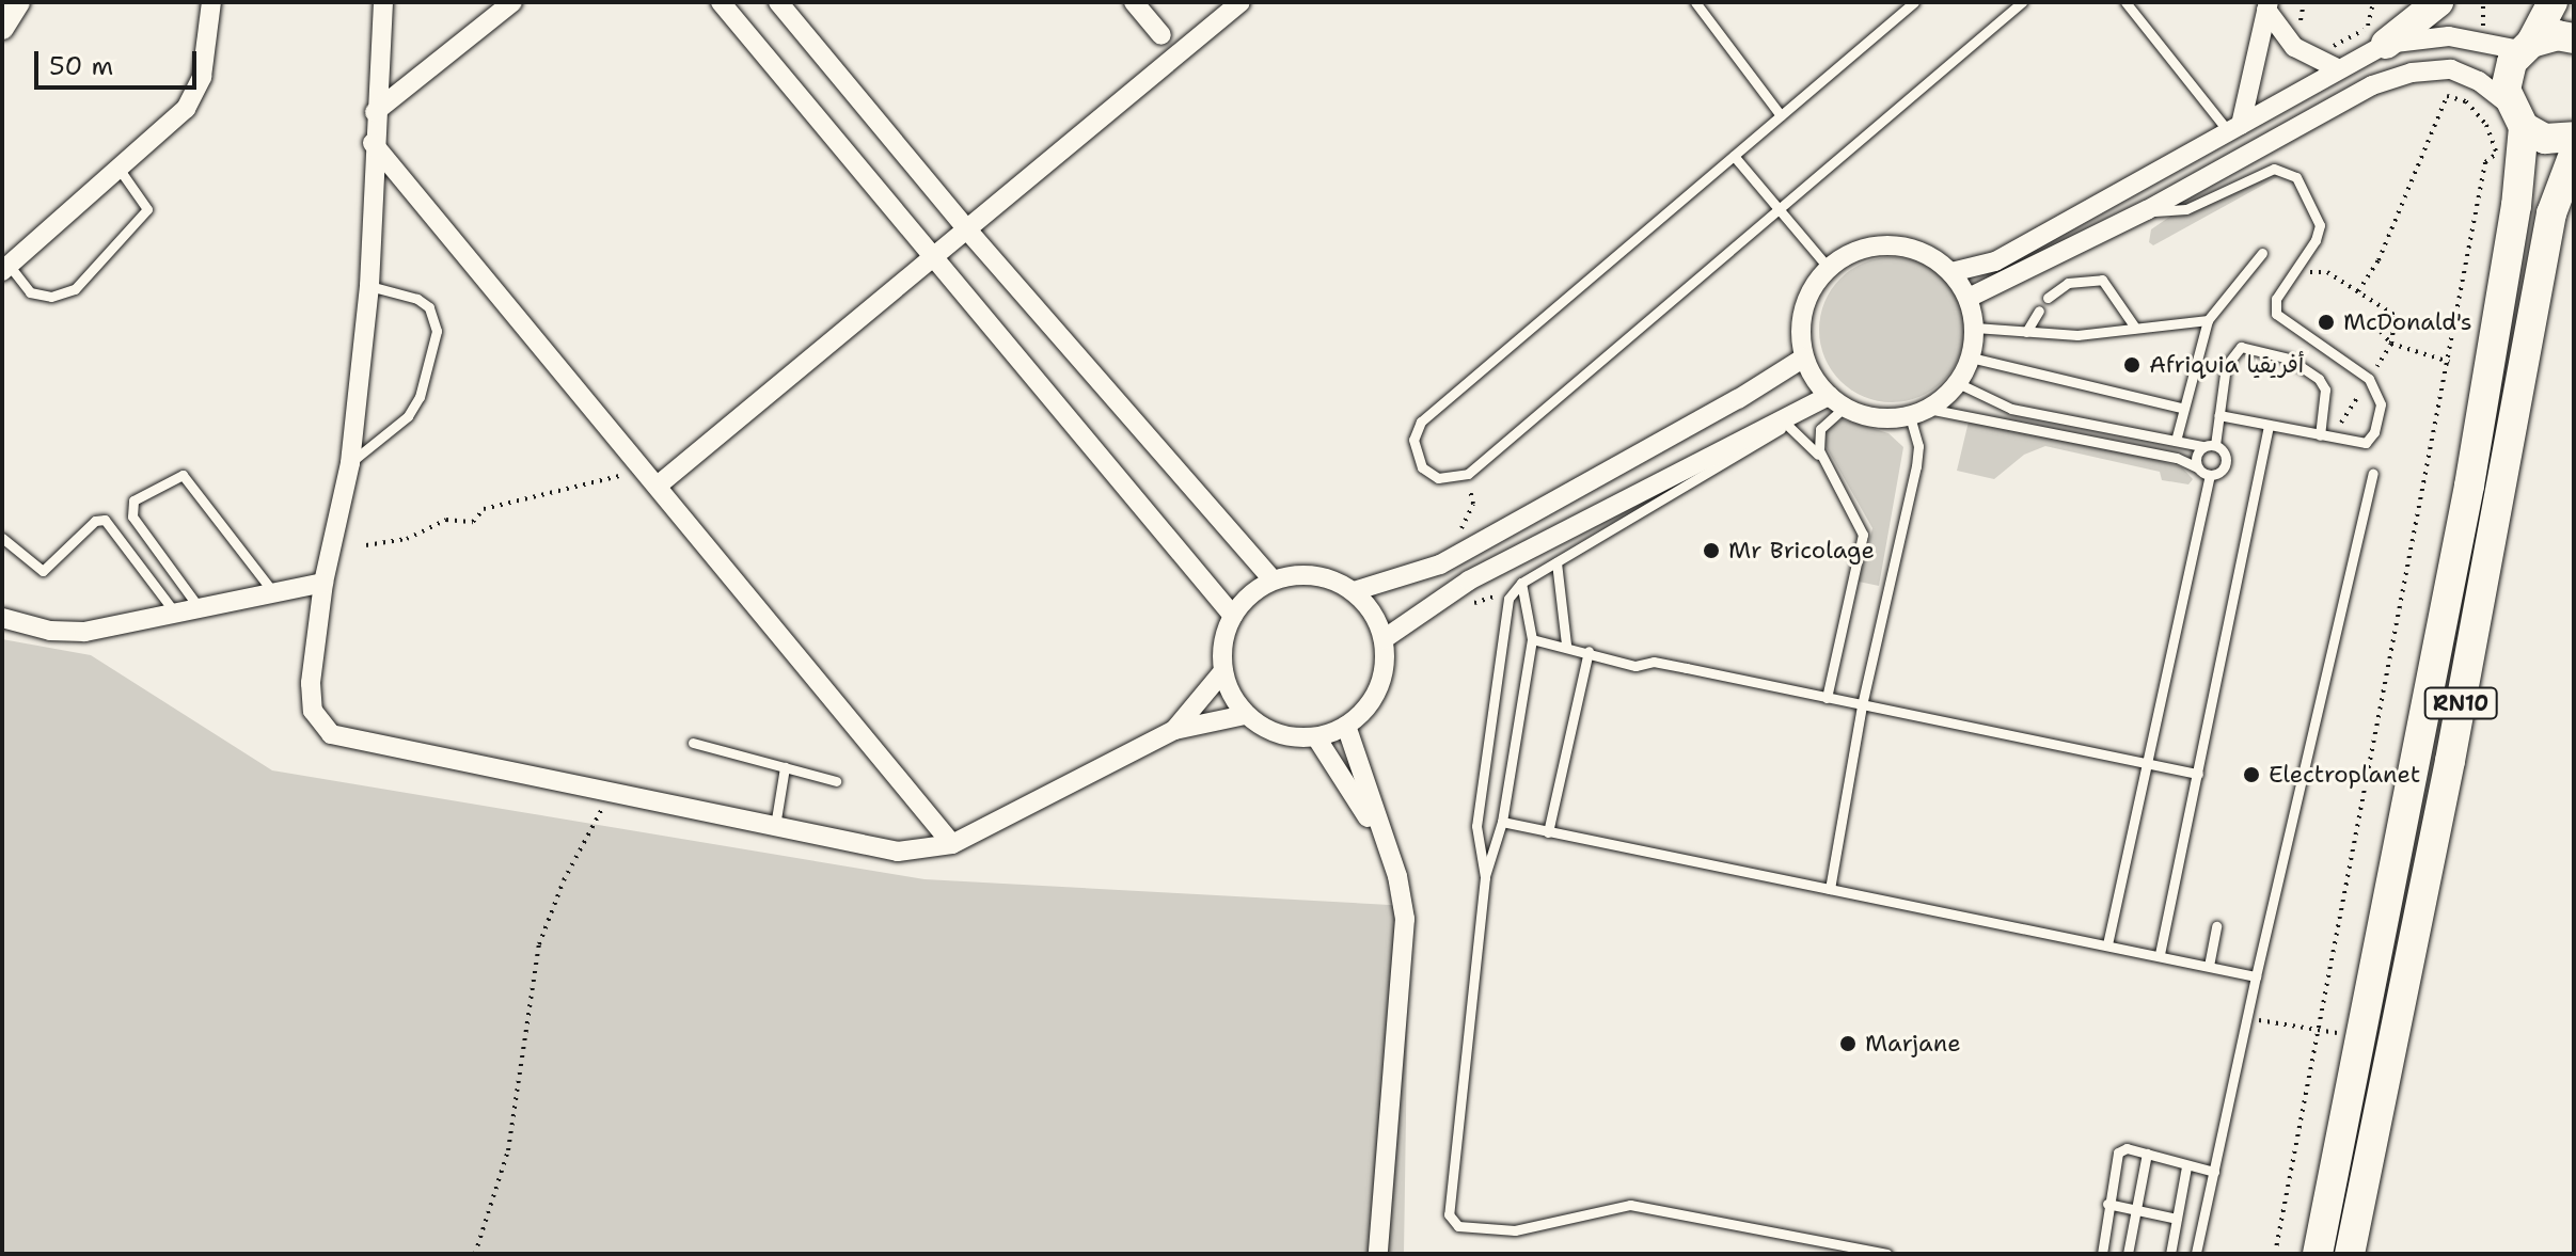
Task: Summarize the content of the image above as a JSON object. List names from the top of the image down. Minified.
{"streets":{"main road":["RN10"]},"places":["McDonald's","Afriquia أفريقيا","Mr Bricolage","Electroplanet","Marjane"],"scale_bar":"50 m"}
